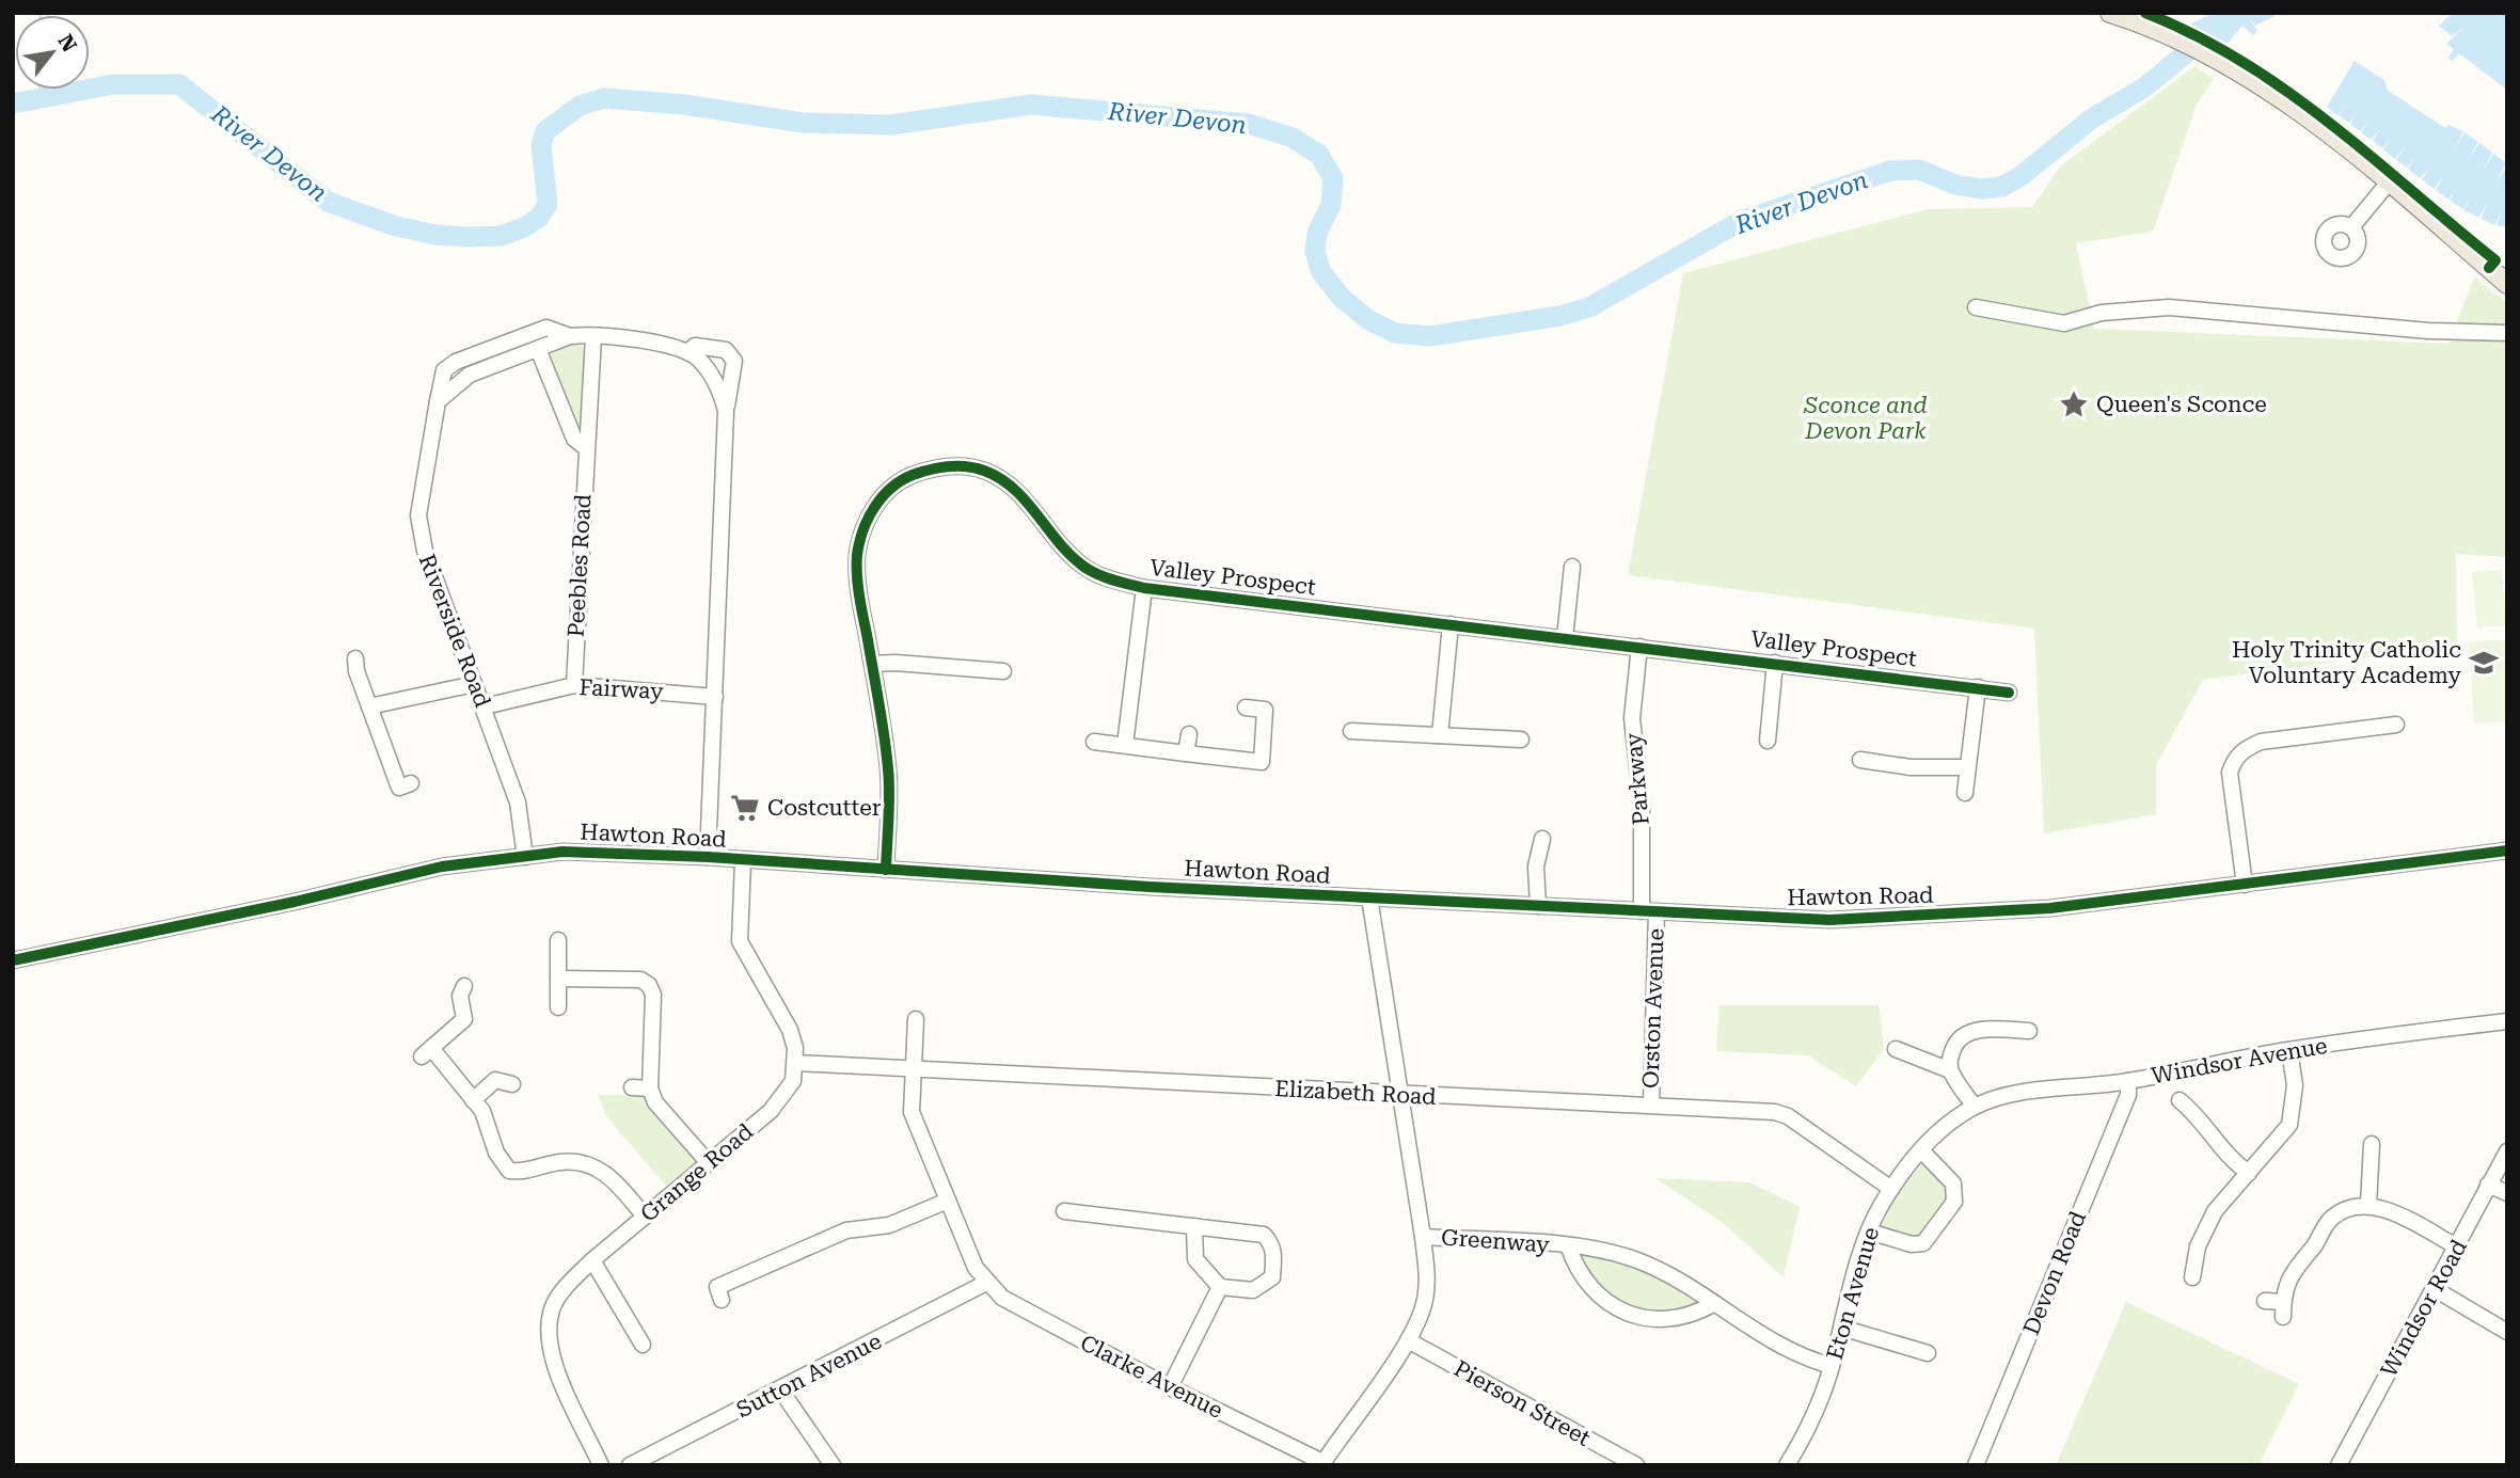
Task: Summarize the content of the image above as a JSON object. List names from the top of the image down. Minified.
{"streets":{"street":["Peebles Road","Valley Prospect","Riverside Road","Fairway","Parkway","Hawton Road","Orston Avenue","Windsor Avenue","Elizabeth Road","Grange Road","Greenway","Devon Road","Eton Avenue","Windsor Road","Sutton Avenue","Clarke Avenue","Pierson Street"]},"crossings":[["Peebles Road","Riverside Road"],["Peebles Road","Fairway"],["Valley Prospect","Parkway"],["Valley Prospect","Hawton Road"],["Riverside Road","Fairway"],["Riverside Road","Hawton Road"],["Parkway","Hawton Road"],["Parkway","Orston Avenue"],["Hawton Road","Orston Avenue"],["Orston Avenue","Elizabeth Road"],["Windsor Avenue","Devon Road"],["Windsor Avenue","Eton Avenue"],["Elizabeth Road","Grange Road"],["Elizabeth Road","Eton Avenue"],["Greenway","Eton Avenue"],["Sutton Avenue","Clarke Avenue"]],"water":["River Devon"],"parks":["Sconce and Devon Park"],"places":{"place":["Queen's Sconce"],"school or university":["Holy Trinity Catholic Voluntary Academy"],"supermarket":["Costcutter"]},"north":"top right"}
